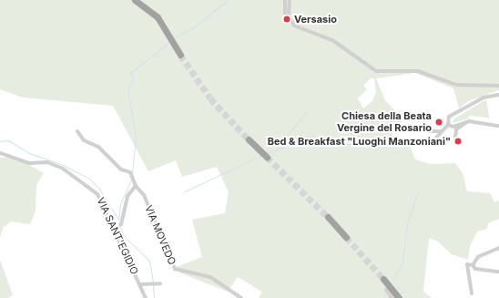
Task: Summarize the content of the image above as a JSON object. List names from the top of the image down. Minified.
{"streets":{"street":["VIA MOVEDO","VIA SANT'EGIDIO"]},"places":["Versasio","Chiesa della Beata Vergine del Rosario","Bed & Breakfast \"Luoghi Manzoniani\""]}
